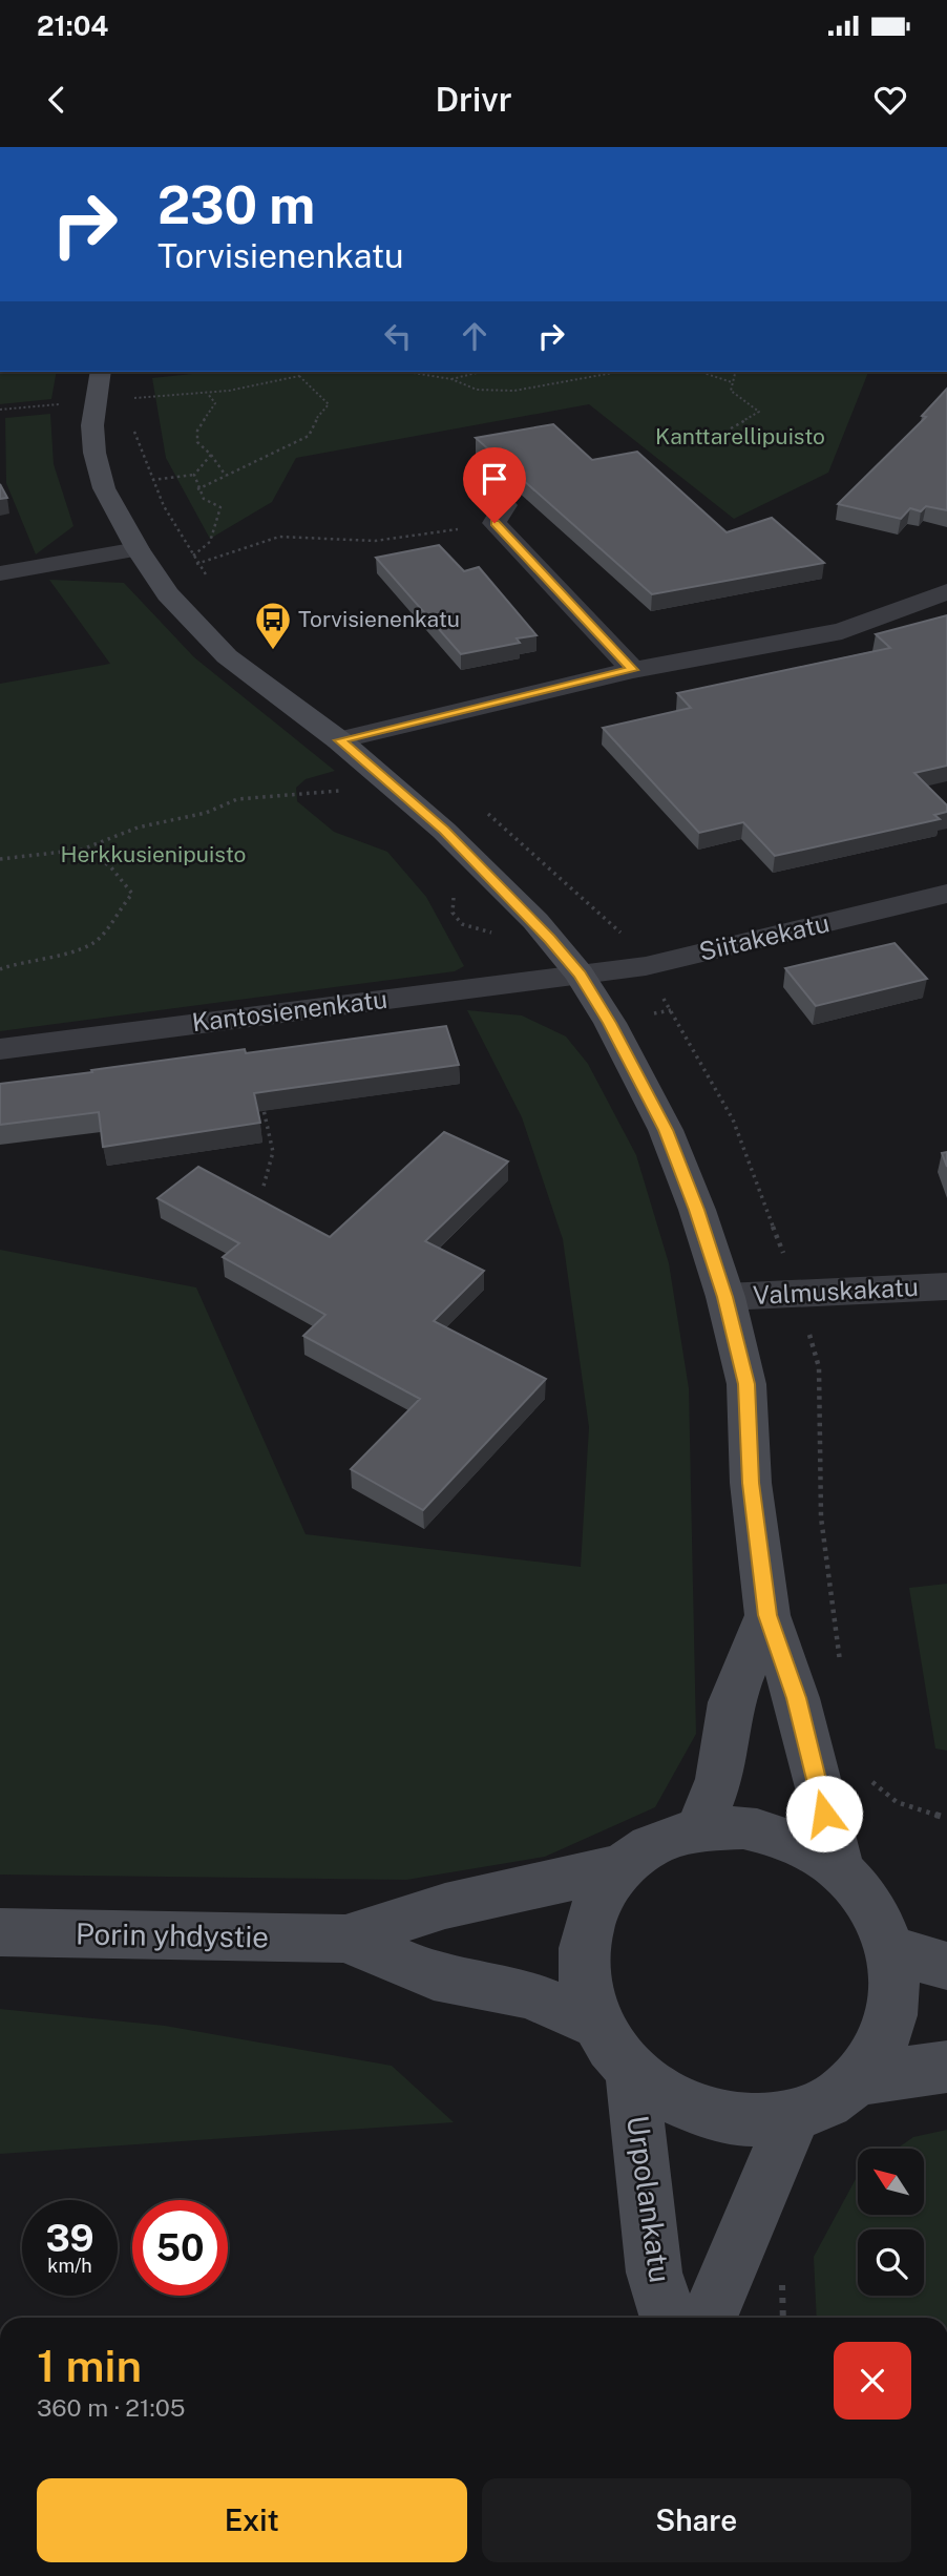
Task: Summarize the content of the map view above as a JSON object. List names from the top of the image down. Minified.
{"streets":{"main road":["Porin yhdystie","Urpolankatu"],"street":["Siitakekatu","Kantosienenkatu","Valmuskakatu"]},"crossings":[["Siitakekatu","Kantosienenkatu"]],"parks":["Kanttarellipuisto","Herkkusienipuisto"],"places":{"bus stop":["Torvisienenkatu"]},"north":"top left","page":{"status":"21:04","header":"Drivr","turn":["230 m","Torvisienenkatu"],"speed":"39 km/h","limit":"50","heading":["1 min","360 m · 21:05"],"buttons":["Exit","Share"]}}
